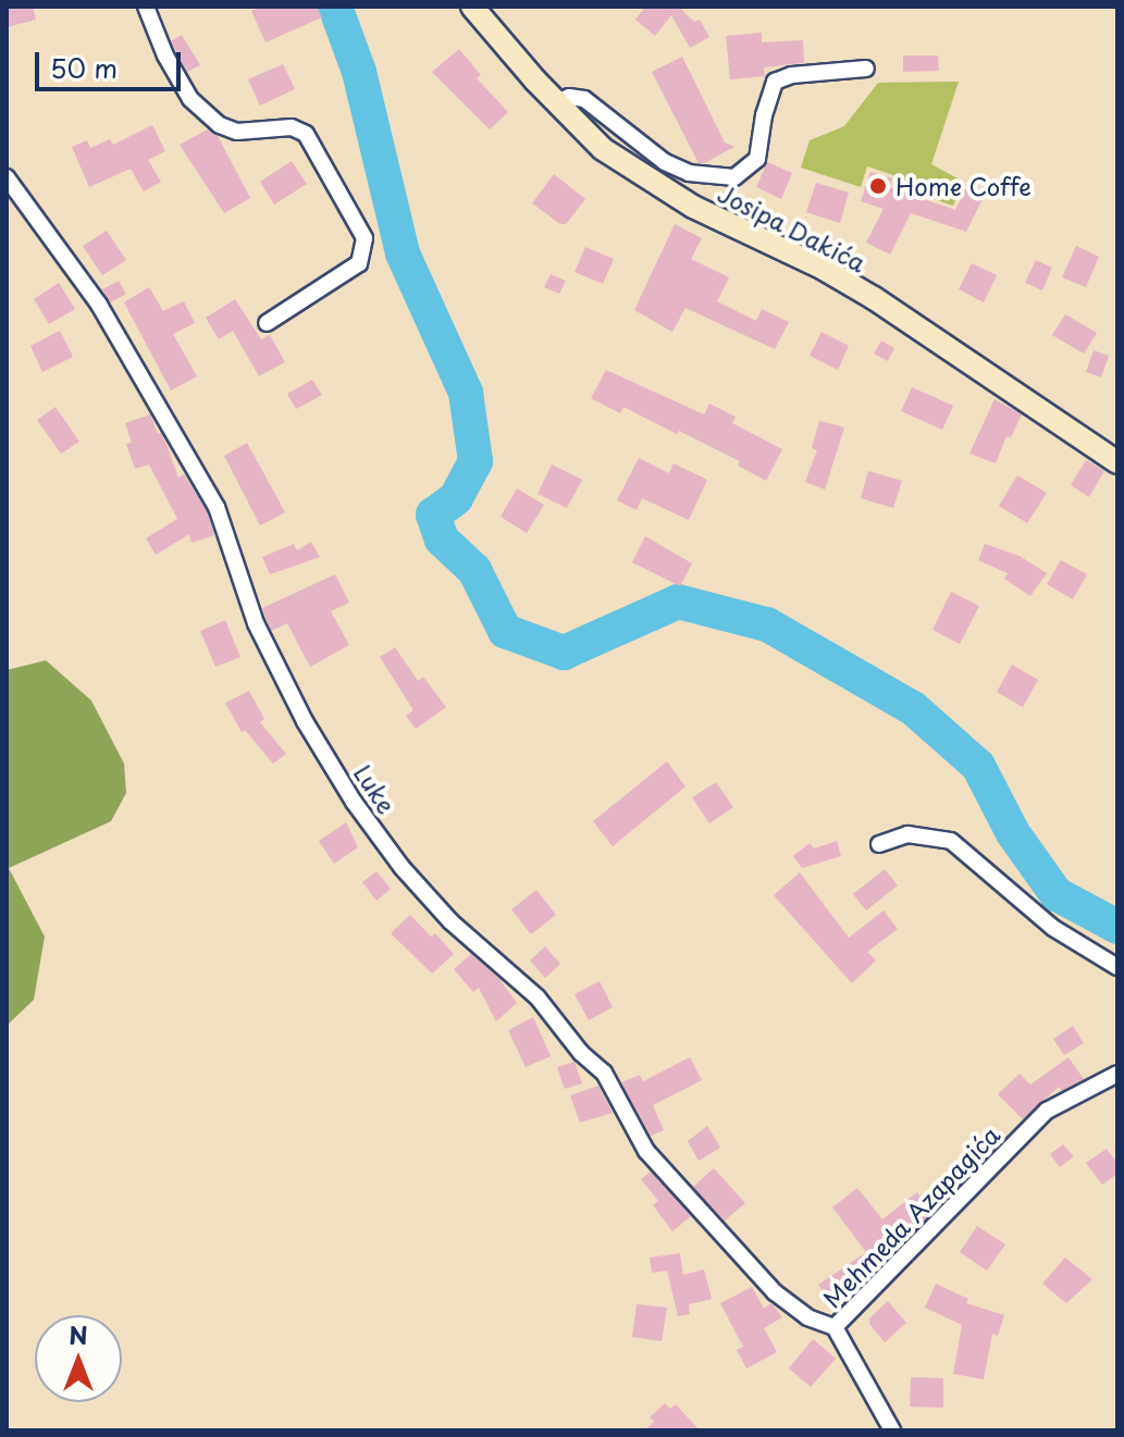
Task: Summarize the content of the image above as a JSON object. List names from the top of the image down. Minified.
{"streets":{"main road":["Josipa Dakića"],"street":["Luke","Mehmeda Azapagića"]},"crossings":[["Luke","Mehmeda Azapagića"]],"places":["Home Coffe"],"scale_bar":"50 m","north":"top"}
